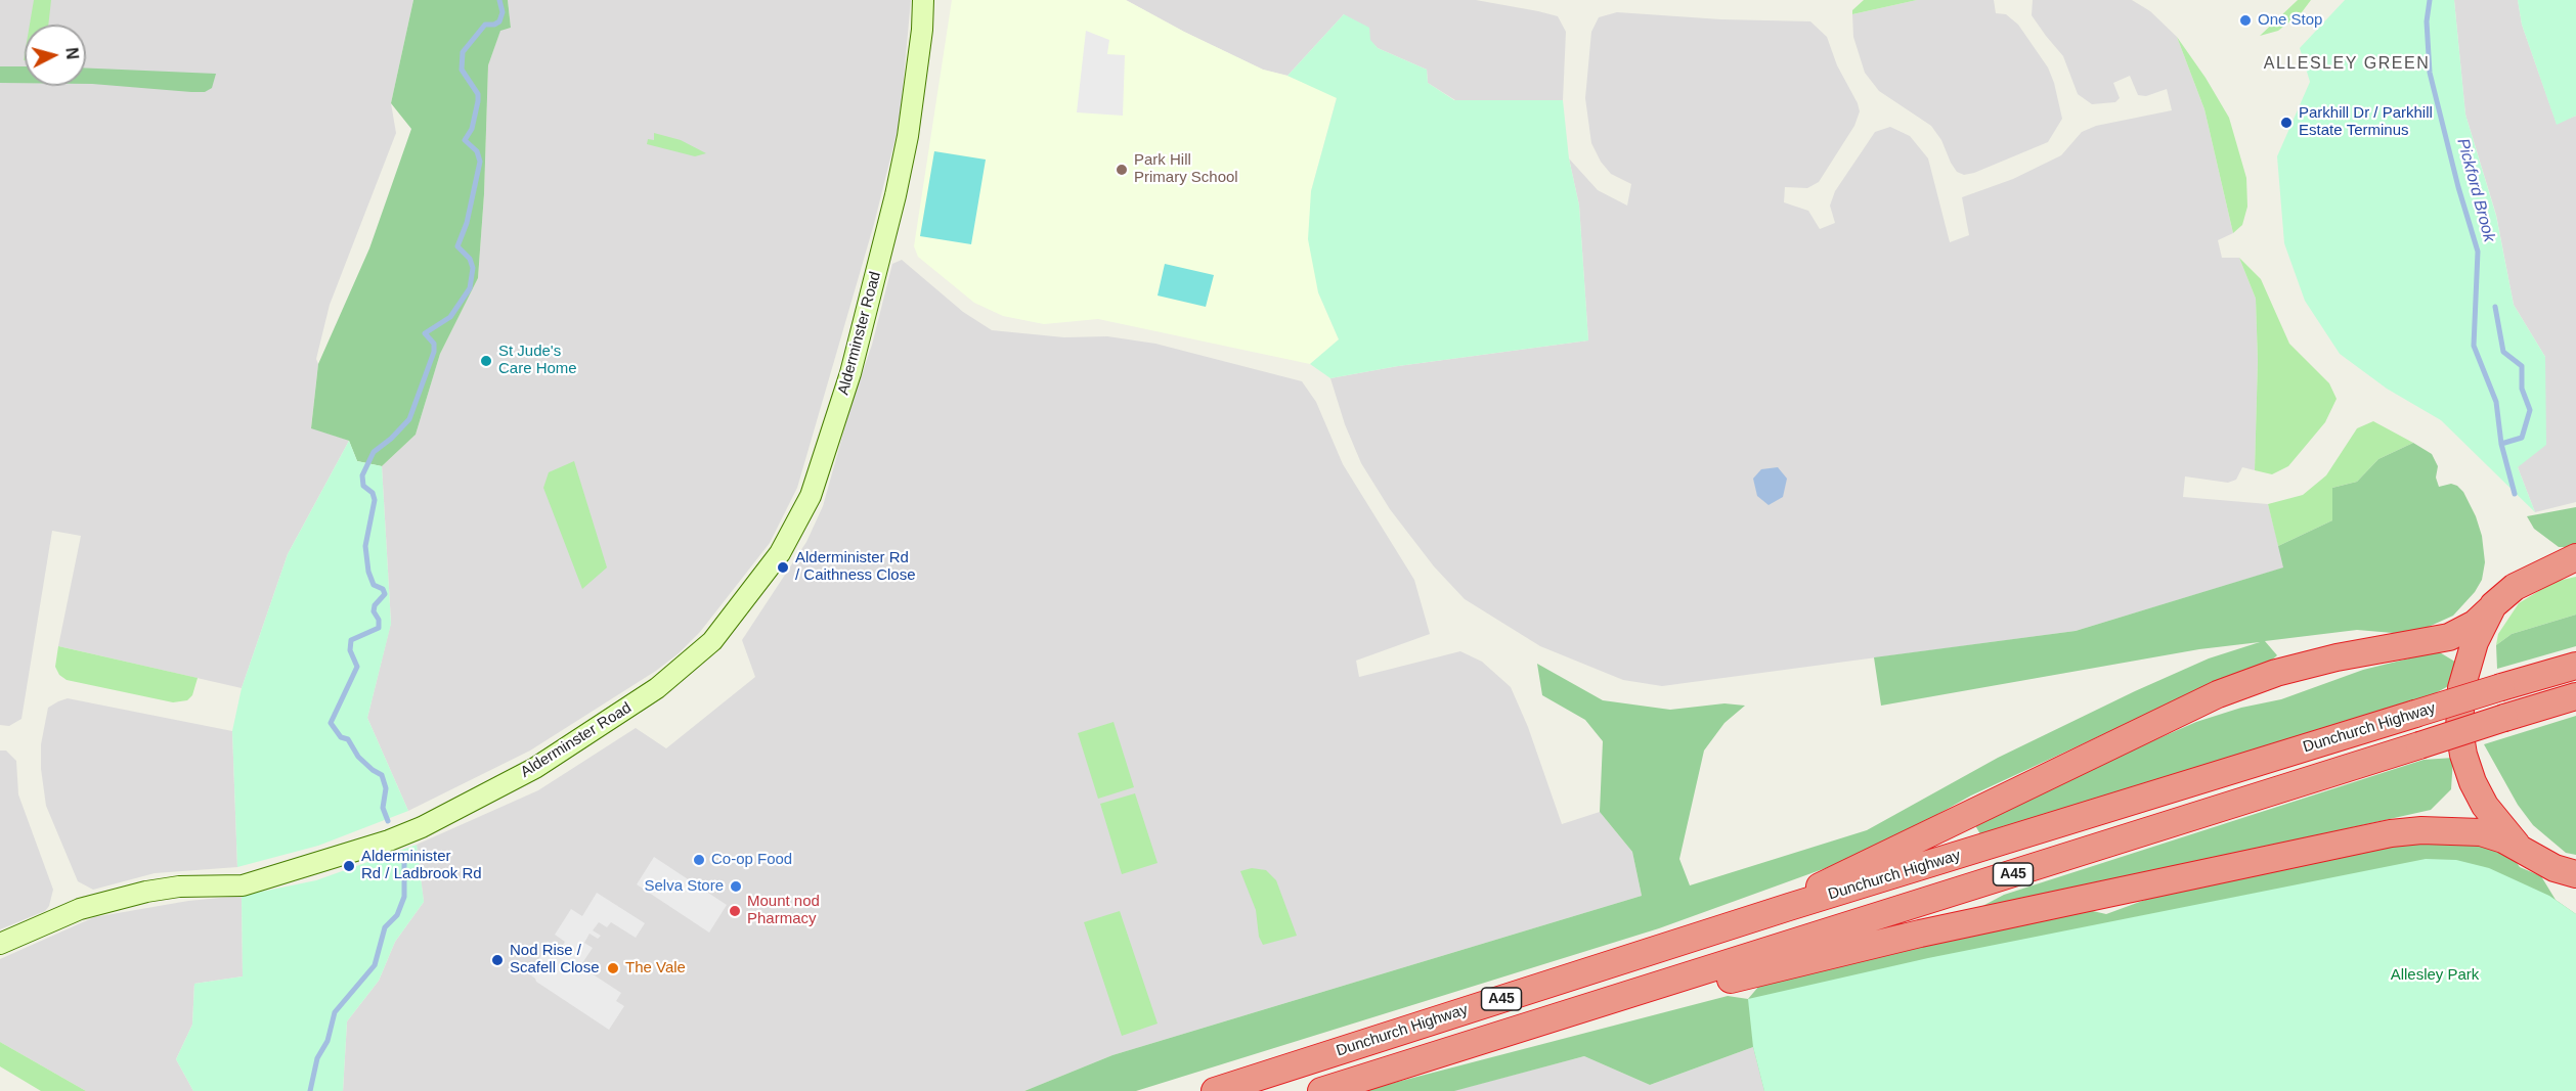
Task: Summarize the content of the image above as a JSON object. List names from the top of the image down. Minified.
{"streets":{"highway":["Dunchurch Highway","A45"],"street":["Alderminster Road"]},"districts":["ALLESLEY GREEN"],"water":["Pickford Brook"],"parks":["Allesley Park"],"places":["One Stop","Parkhill Dr / Parkhill Estate Terminus","Park Hill Primary School","St Jude's Care Home","Alderminister Rd / Caithness Close","Co-op Food","Alderminister Rd / Ladbrook Rd","Selva Store","Mount nod Pharmacy","Nod Rise / Scafell Close","The Vale"],"north":"right"}
